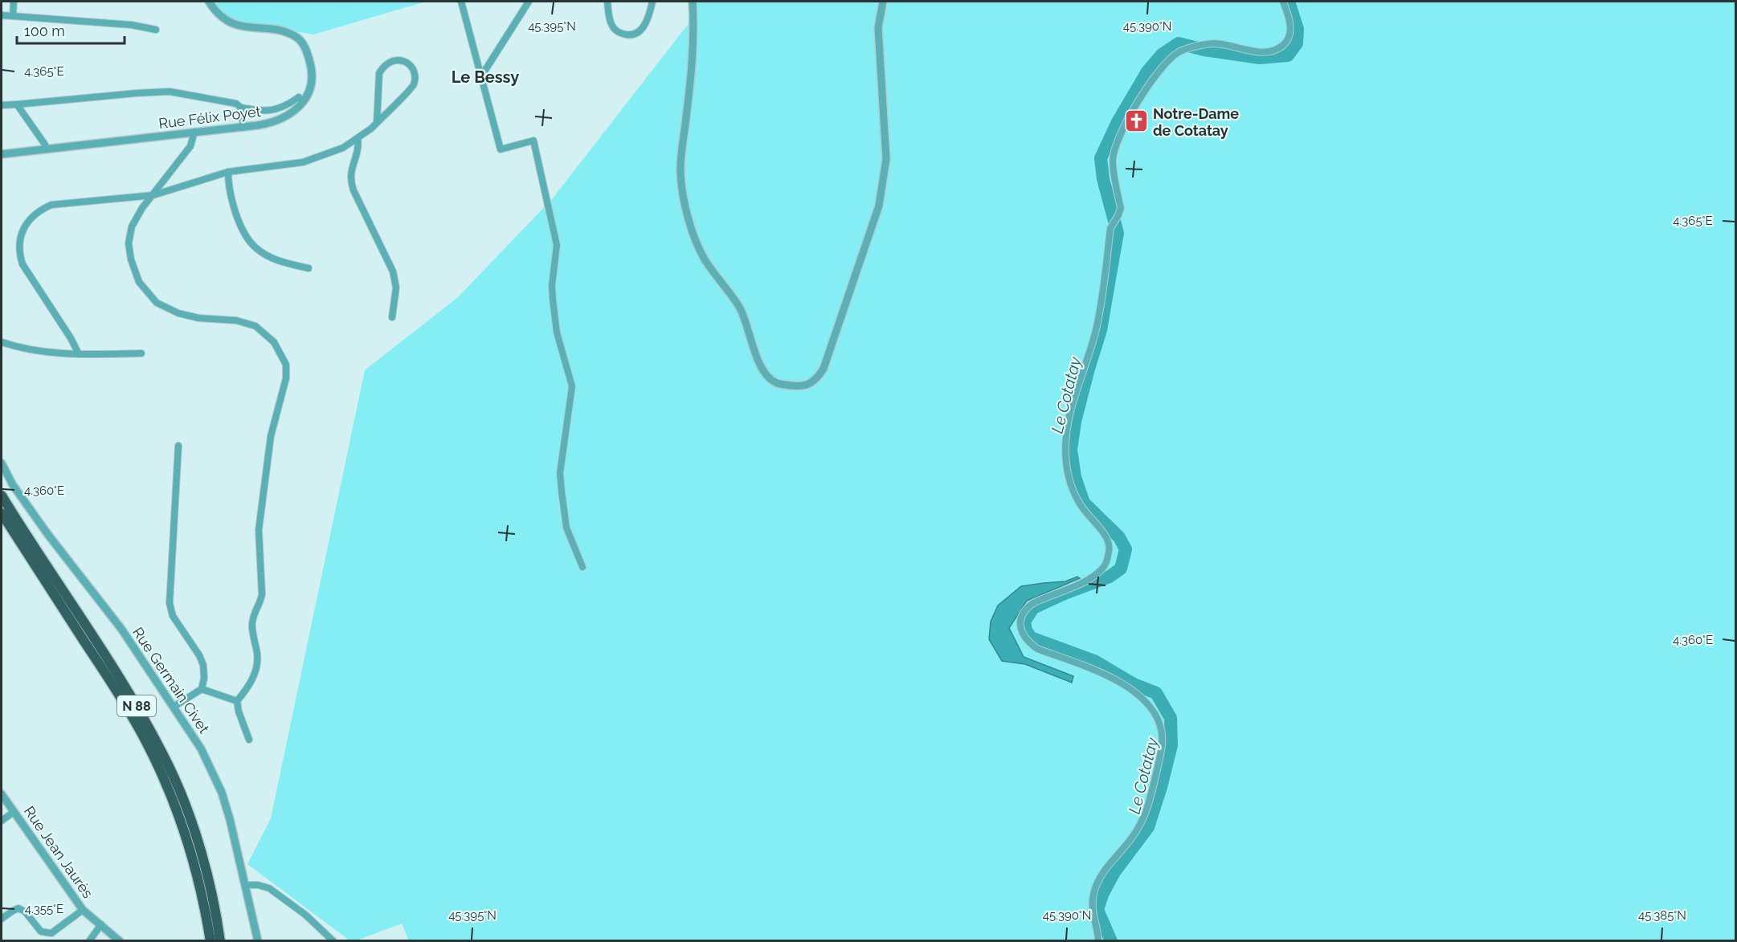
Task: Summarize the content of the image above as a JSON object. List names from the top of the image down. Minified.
{"streets":{"highway":["N 88"],"street":["Rue Félix Poyet","Rue Germain Civet","Rue Jean Jaurès"]},"districts":["Le Bessy"],"water":["Le Cotatay"],"places":{"church":["Notre-Dame de Cotatay"]},"scale_bar":"100 m","coordinates":["45.395°N","45.390°N","4.365°E","4.360°E","4.355°E","45.385°N"]}
